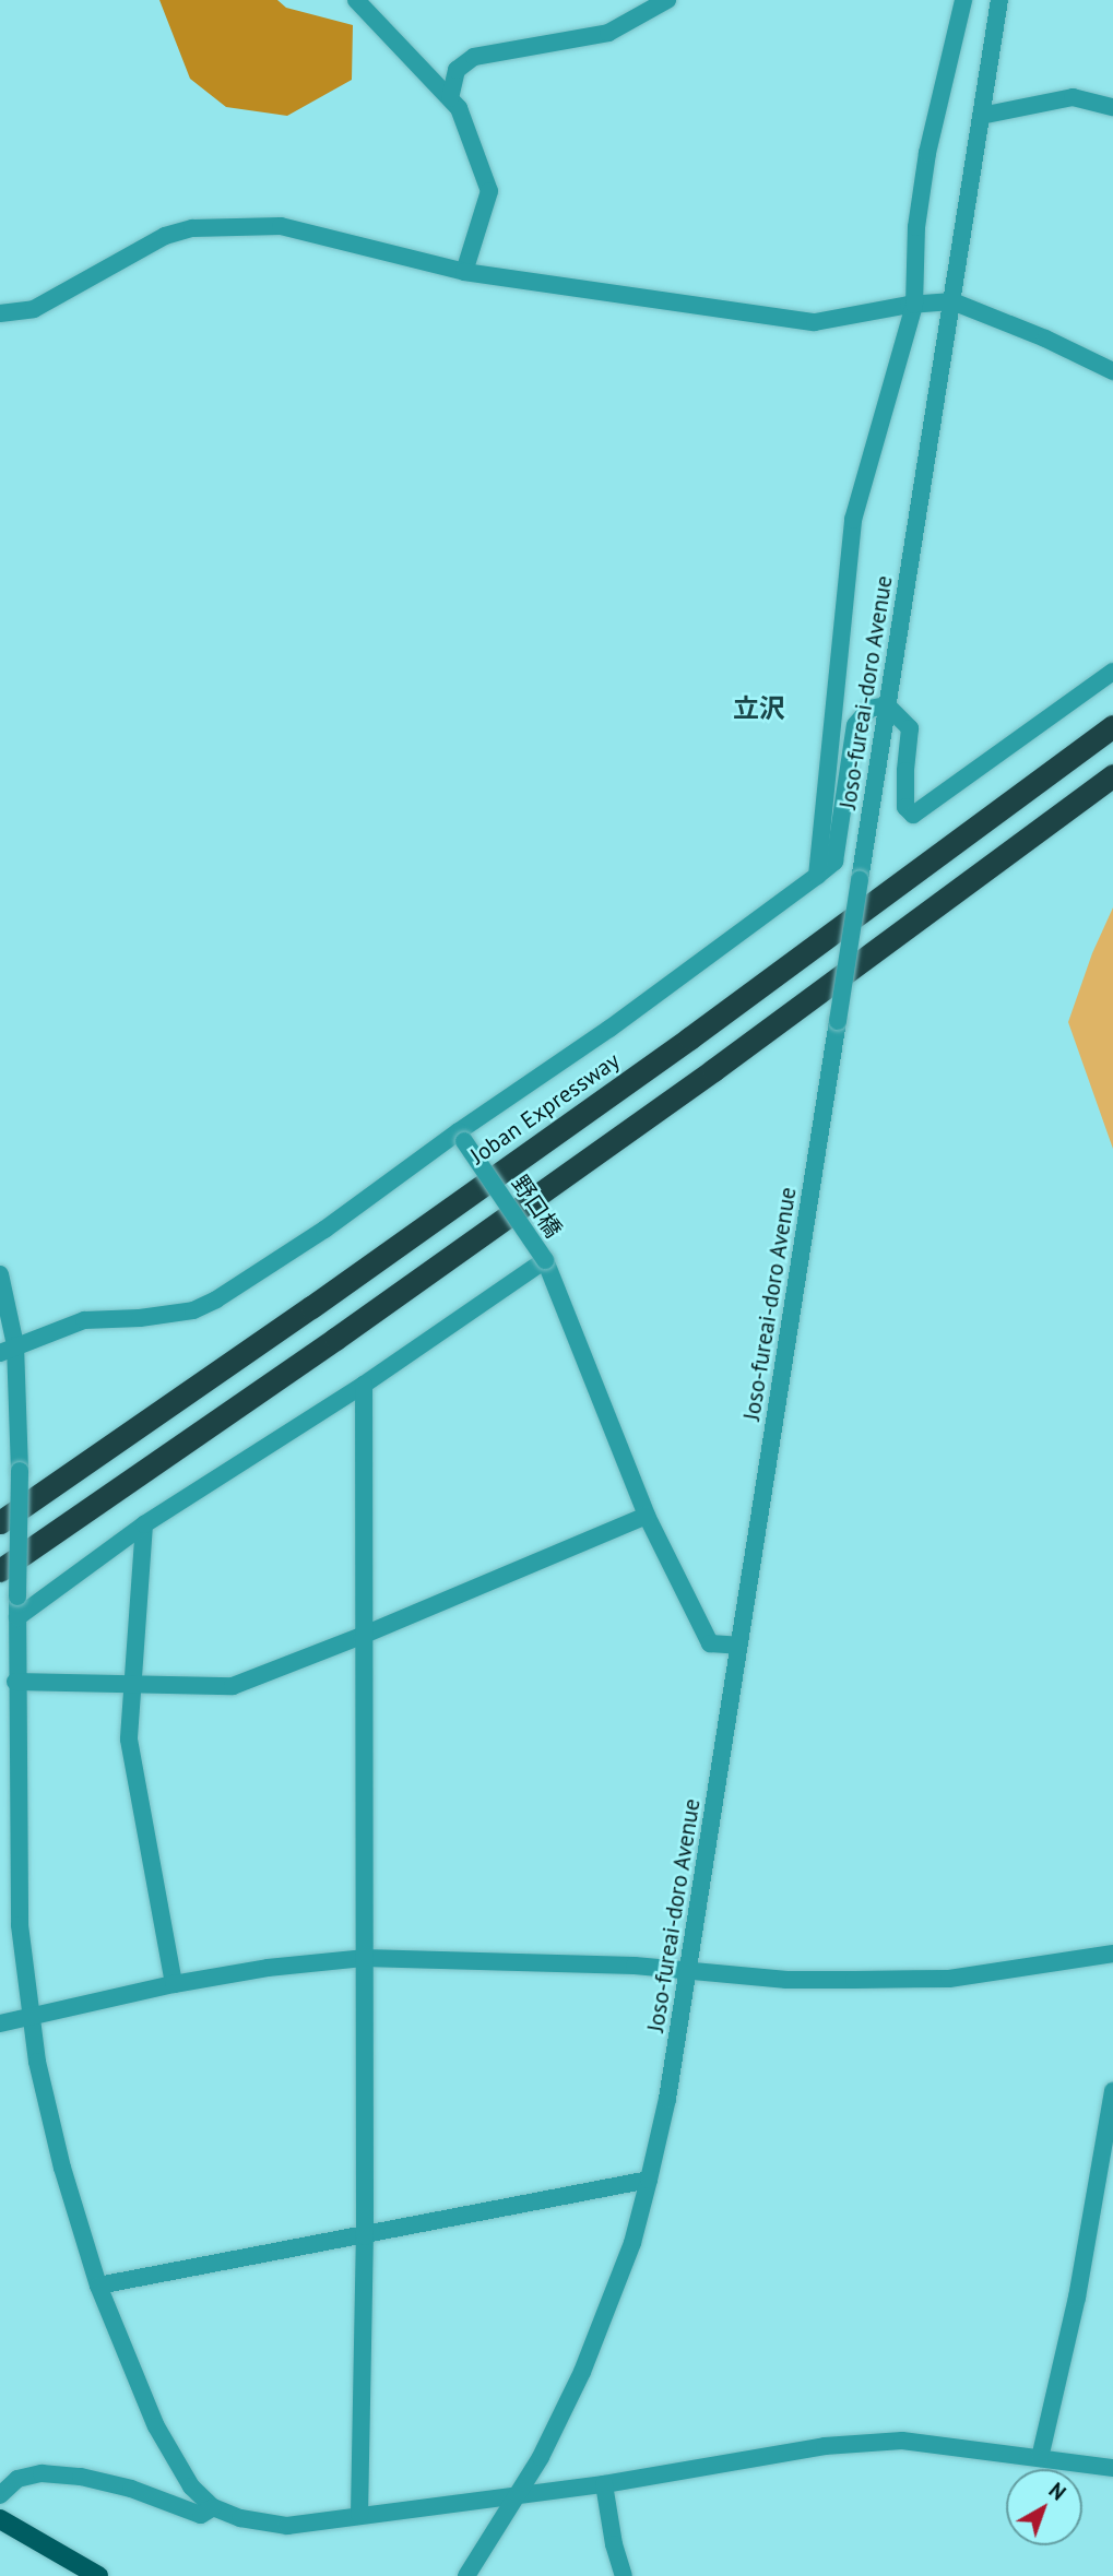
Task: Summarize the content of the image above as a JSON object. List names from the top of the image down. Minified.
{"streets":{"highway":["Joban Expressway"],"street":["Joso-fureai-doro Avenue","野口橋"]},"crossings":[["Joso-fureai-doro Avenue","野口橋"]],"districts":["立沢"],"north":"top right"}
